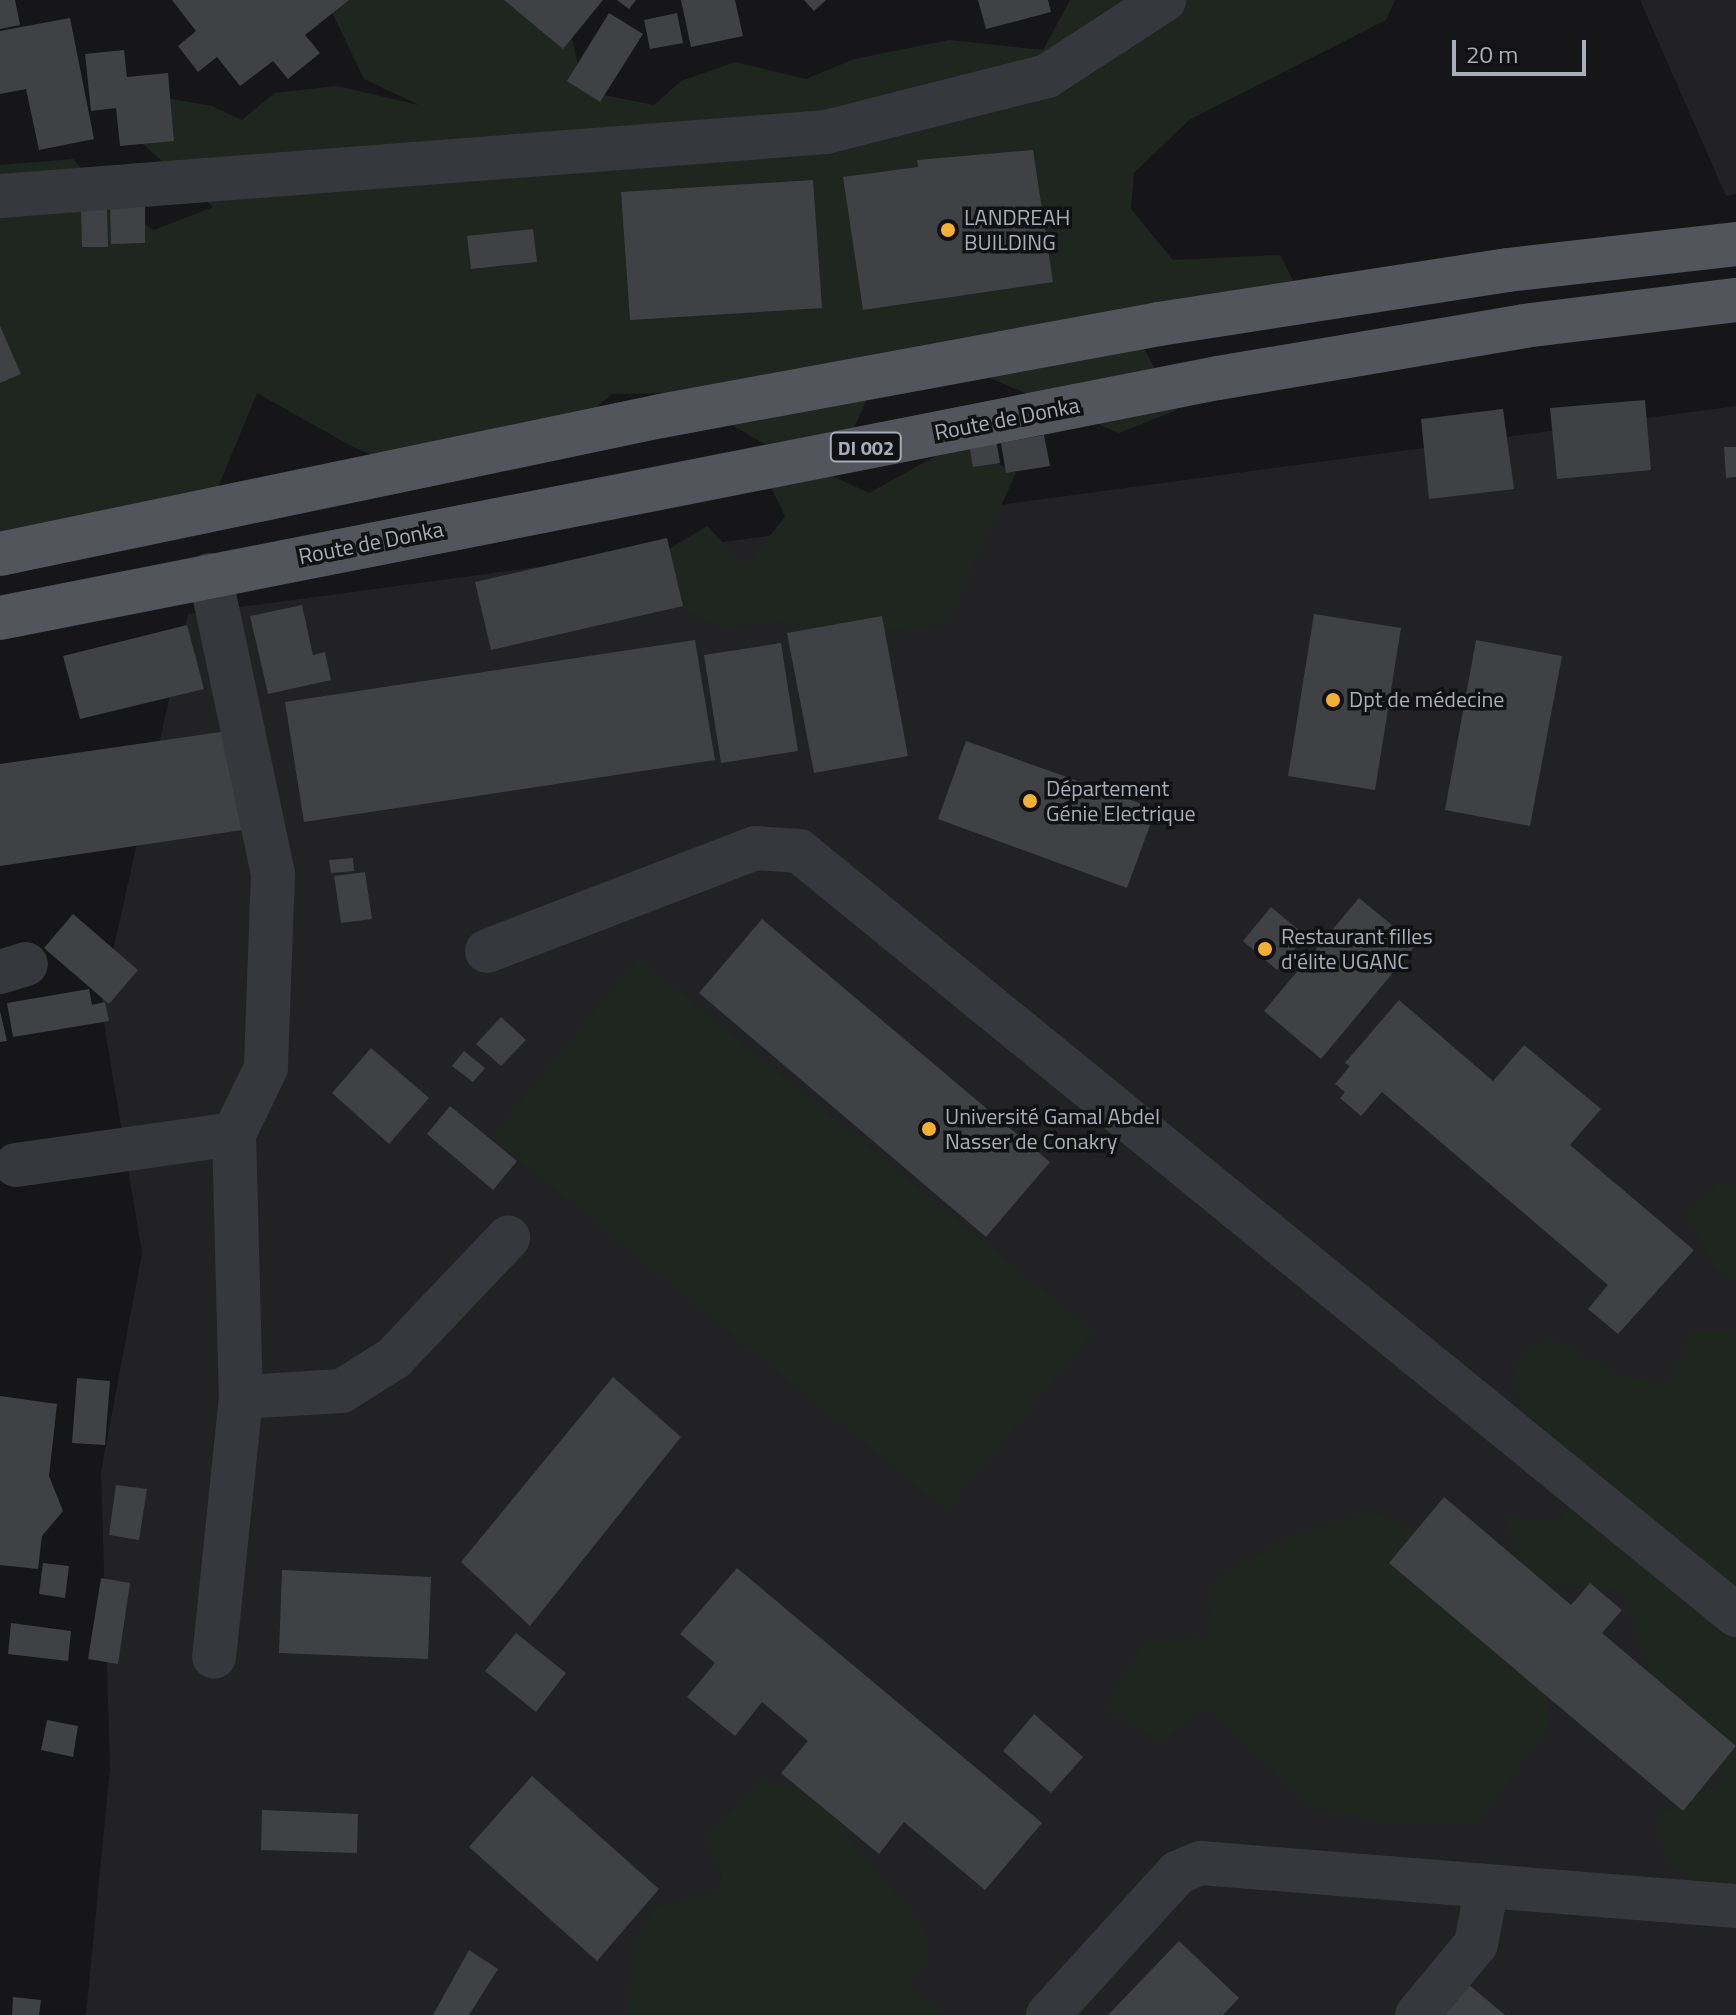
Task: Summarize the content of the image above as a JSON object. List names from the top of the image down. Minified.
{"streets":{"main road":["Route de Donka","DI 002"]},"places":["LANDREAH BUILDING","Dpt de médecine","Département Génie Electrique","Restaurant filles d'élite UGANC","Université Gamal Abdel Nasser de Conakry"],"scale_bar":"20 m"}
